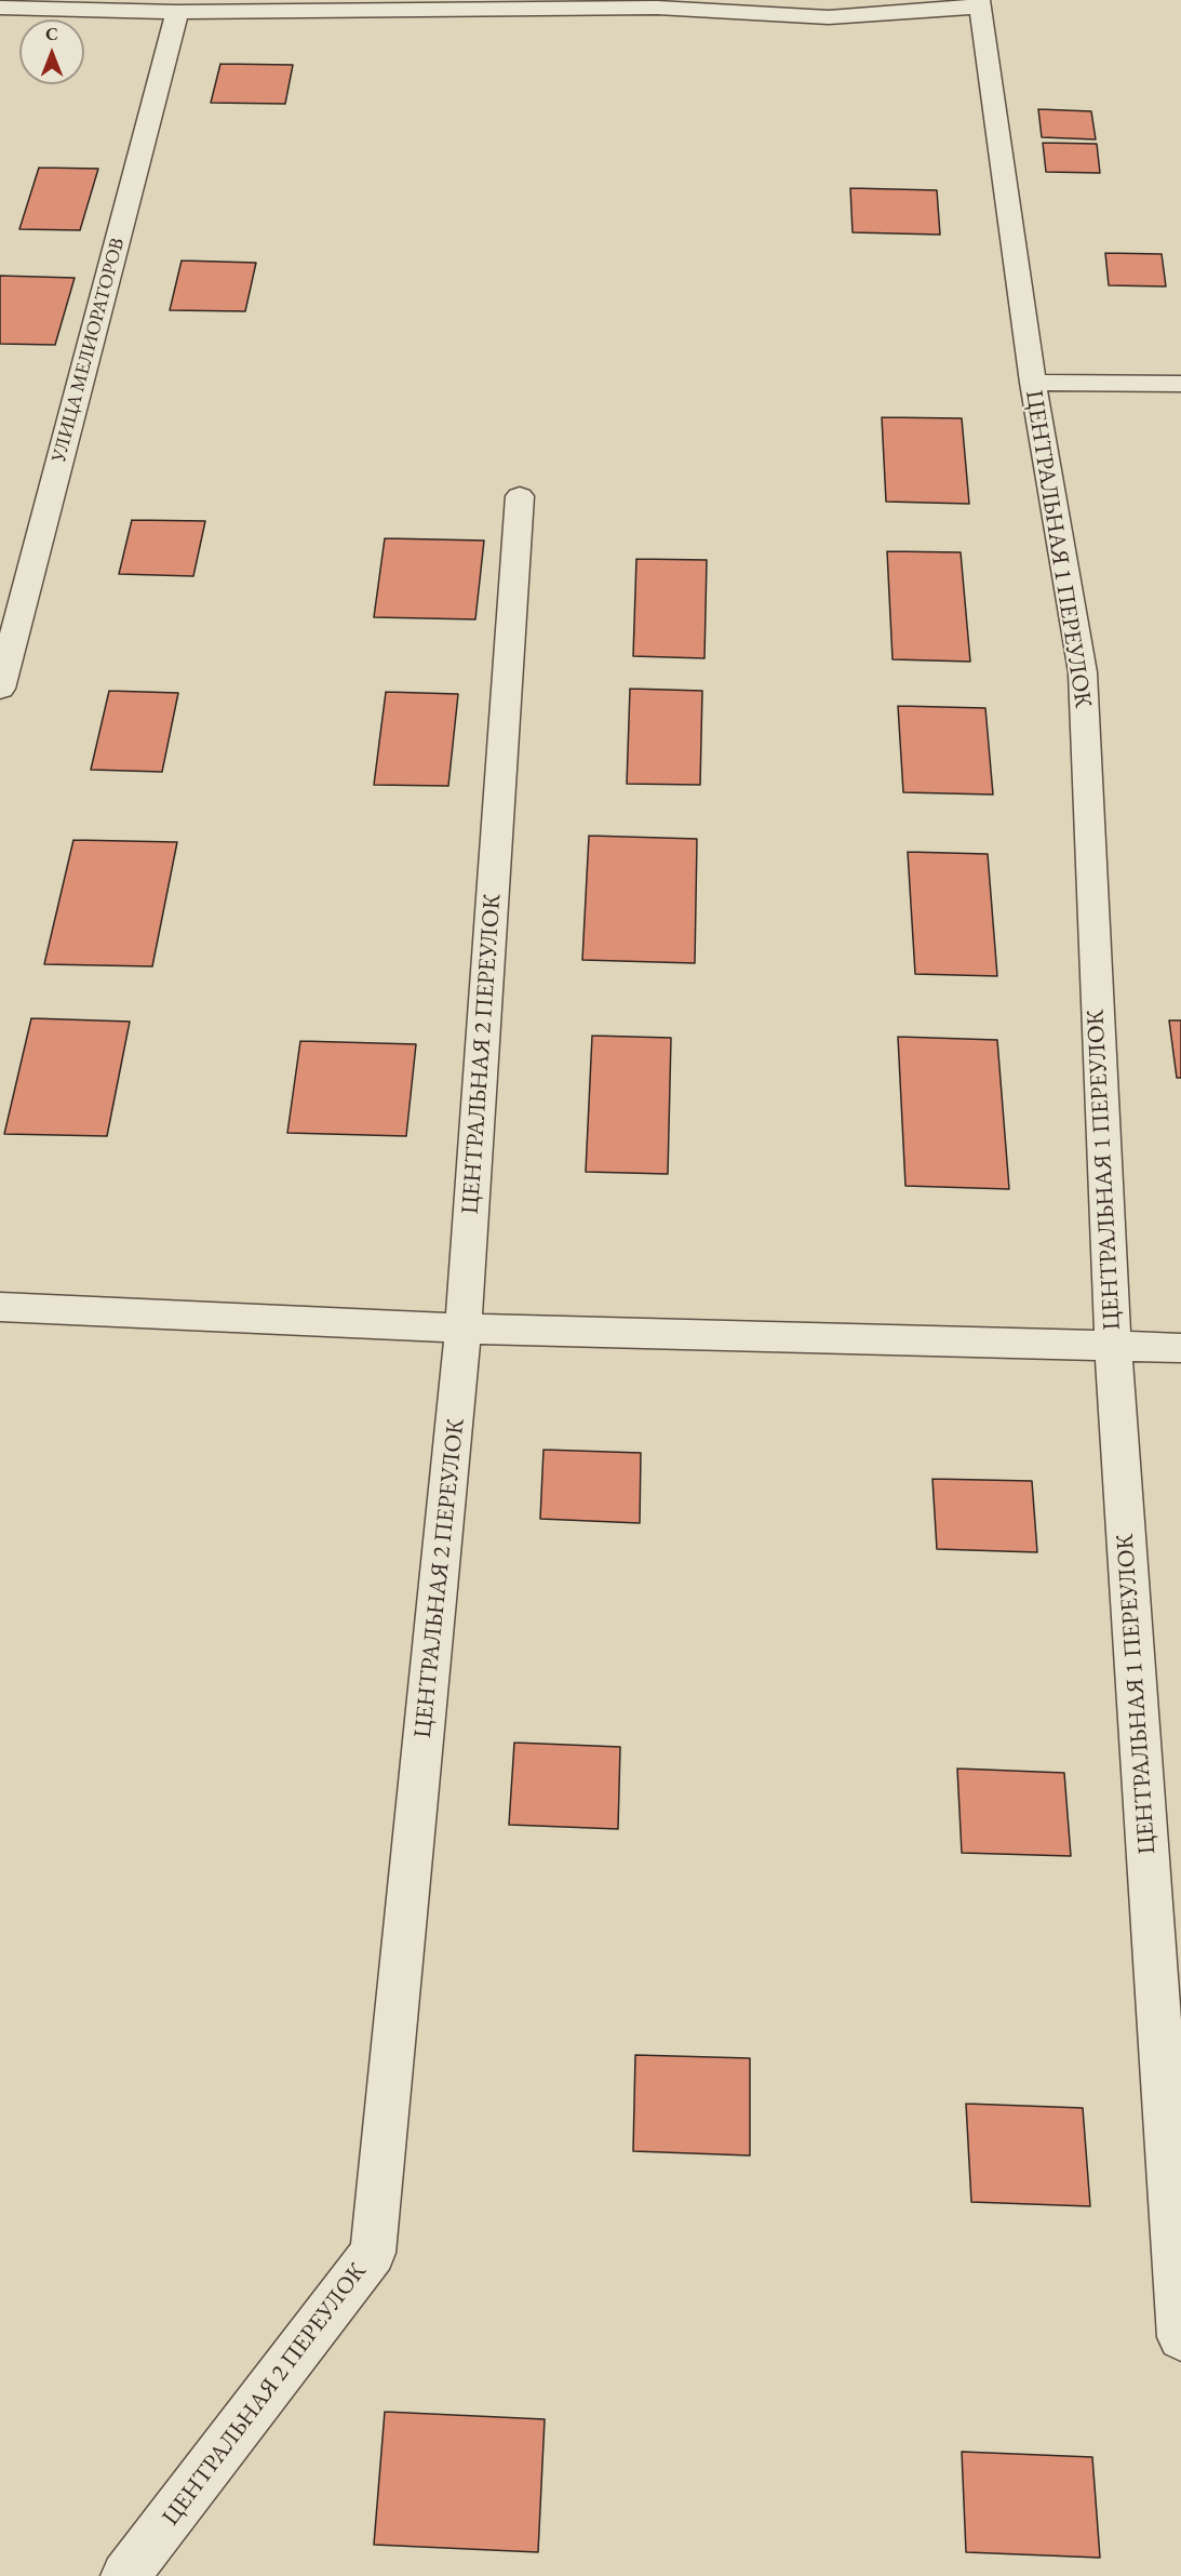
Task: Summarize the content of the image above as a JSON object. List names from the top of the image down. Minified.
{"streets":{"street":["УЛИЦА МЕЛИОРАТОРОВ","ЦЕНТРАЛЬНАЯ 1 ПЕРЕУЛОК","ЦЕНТРАЛЬНАЯ 2 ПЕРЕУЛОК"]},"north":"top"}
